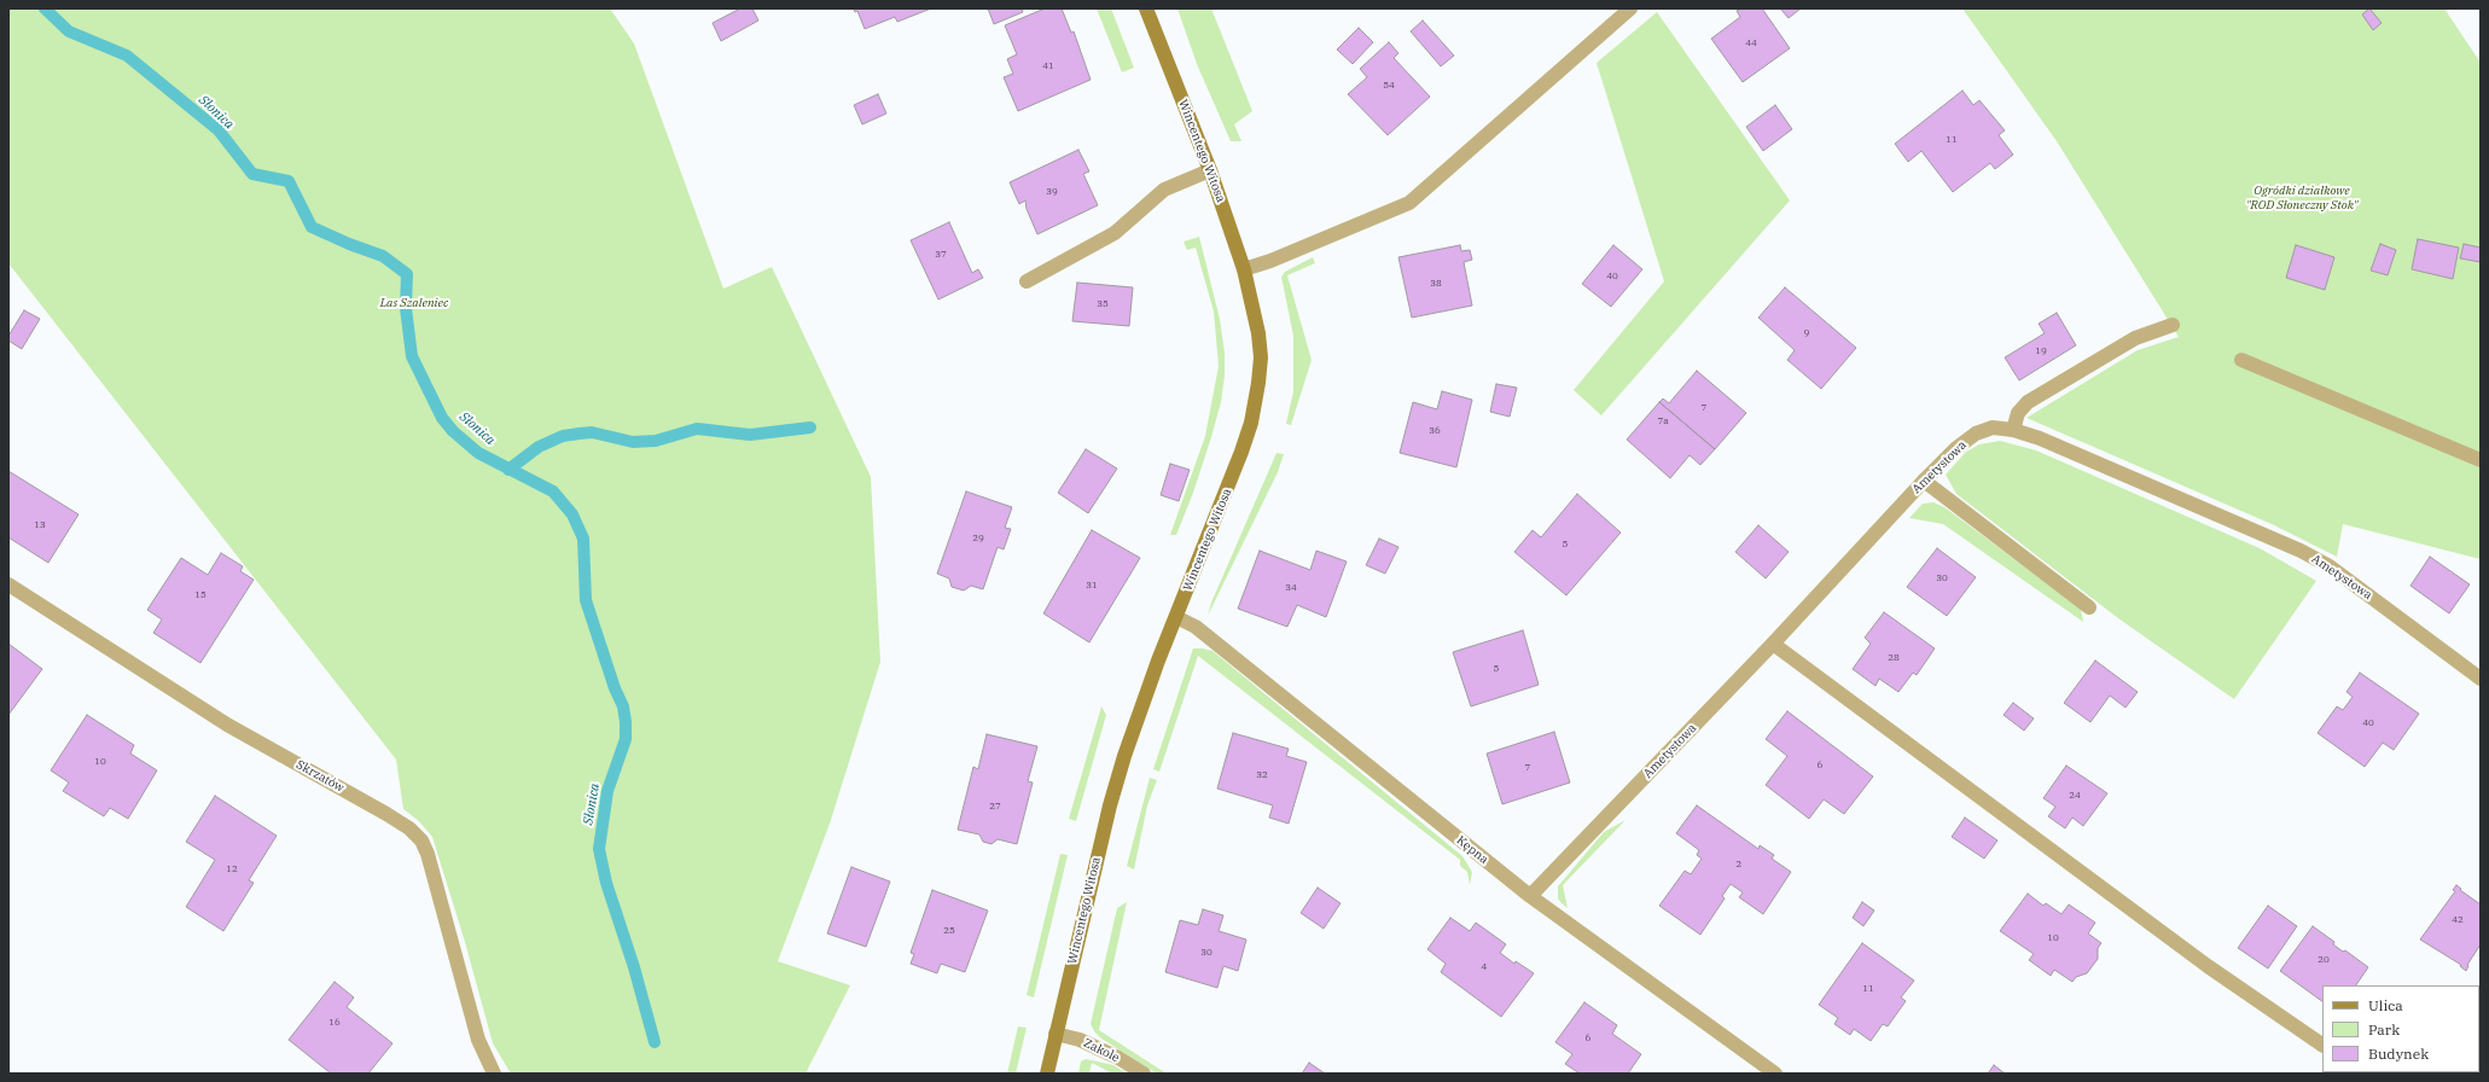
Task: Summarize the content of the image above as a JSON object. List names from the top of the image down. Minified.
{"streets":{"street":["Wincentego Witosa","Ametystowa","Skrzatów","Kępna","Zakole"]},"crossings":[["Wincentego Witosa","Kępna"],["Wincentego Witosa","Zakole"],["Ametystowa","Kępna"]],"water":["Słonica"],"parks":["Ogródki działkowe \"ROD Słoneczny Stok\"","Las Szaleniec"],"house_numbers":["44","41","54","11","39","37","40","38","35","9","19","7","7a","36","13","29","5","30","31","34","15","28","5","40","10","6","7","32","24","27","2","12","42","25","10","30","20","4","11","16","6"],"legend":["Ulica","Park","Budynek"]}
